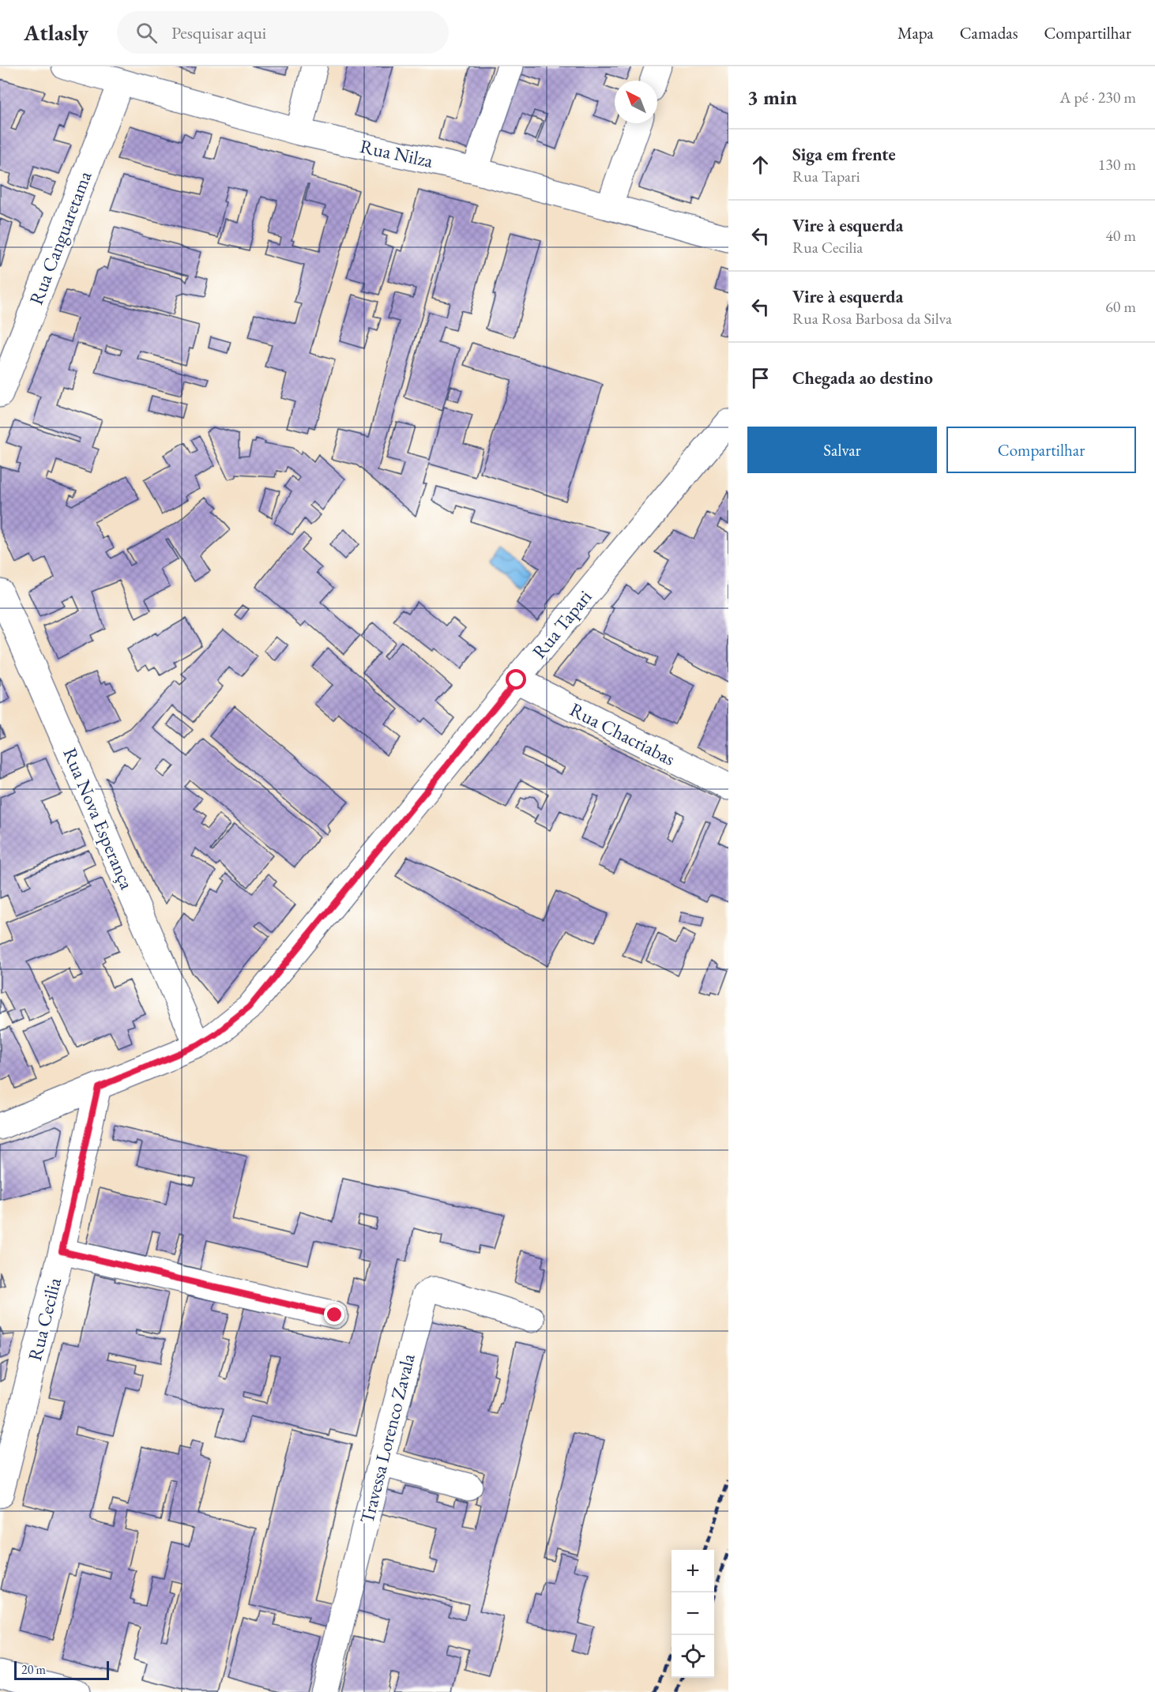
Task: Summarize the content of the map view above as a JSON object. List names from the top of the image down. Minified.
{"streets":{"street":["Rua Nilza","Rua Canguaretama","Rua Tapari","Rua Chacriabas","Rua Nova Esperança","Rua Cecilia","Travessa Lorenco Zavala"]},"crossings":[["Rua Nilza","Rua Canguaretama"],["Rua Tapari","Rua Chacriabas"],["Rua Tapari","Rua Nova Esperança"],["Rua Tapari","Rua Cecilia"]],"scale_bar":"20 m","north":"top left","page":{"header":"Atlasly","search":"Pesquisar aqui","nav":["Mapa","Camadas","Compartilhar"],"heading":["3 min","A pé · 230 m"],"list":[["Siga em frente","Rua Tapari","130 m"],["Vire à esquerda","Rua Cecilia","40 m"],["Vire à esquerda","Rua Rosa Barbosa da Silva","60 m"],"Chegada ao destino"],"buttons":["Salvar","Compartilhar"],"map_buttons":["+","−"],"scale":"20 m"}}
